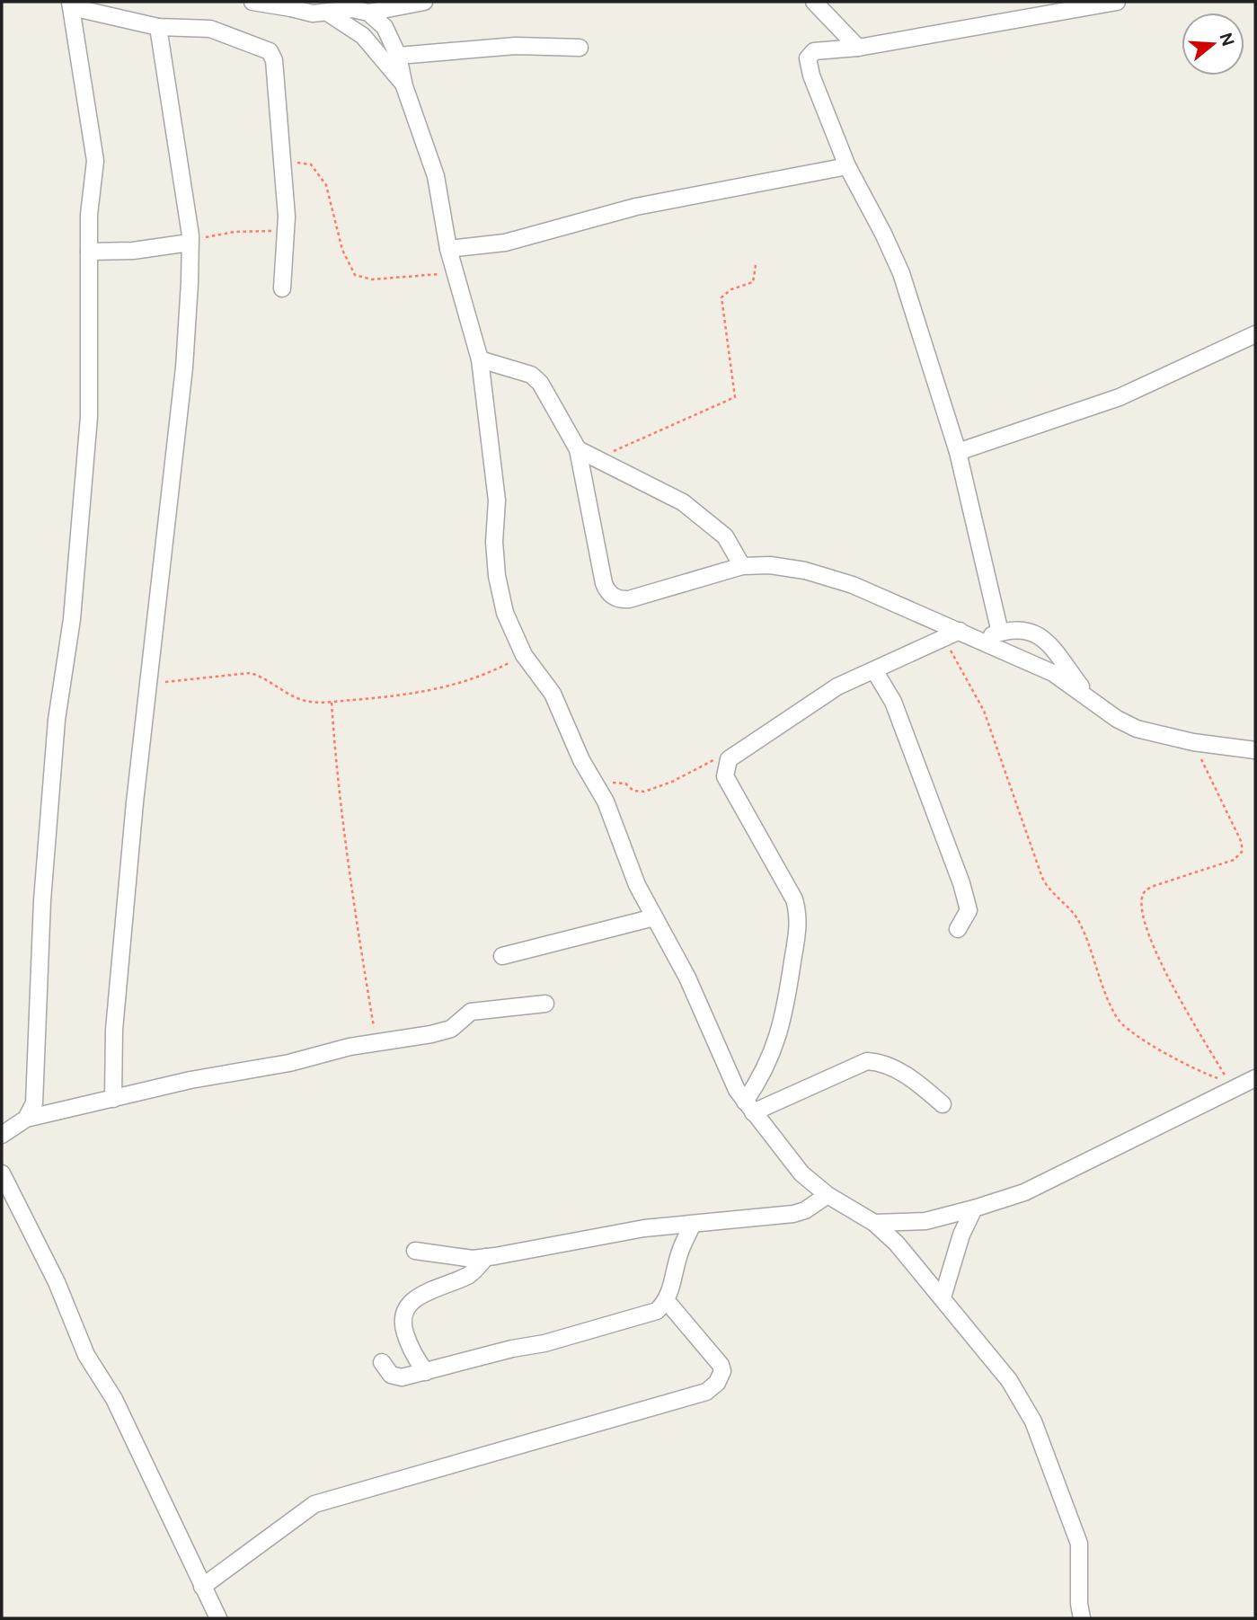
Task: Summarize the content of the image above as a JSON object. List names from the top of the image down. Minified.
{"north":"right"}
